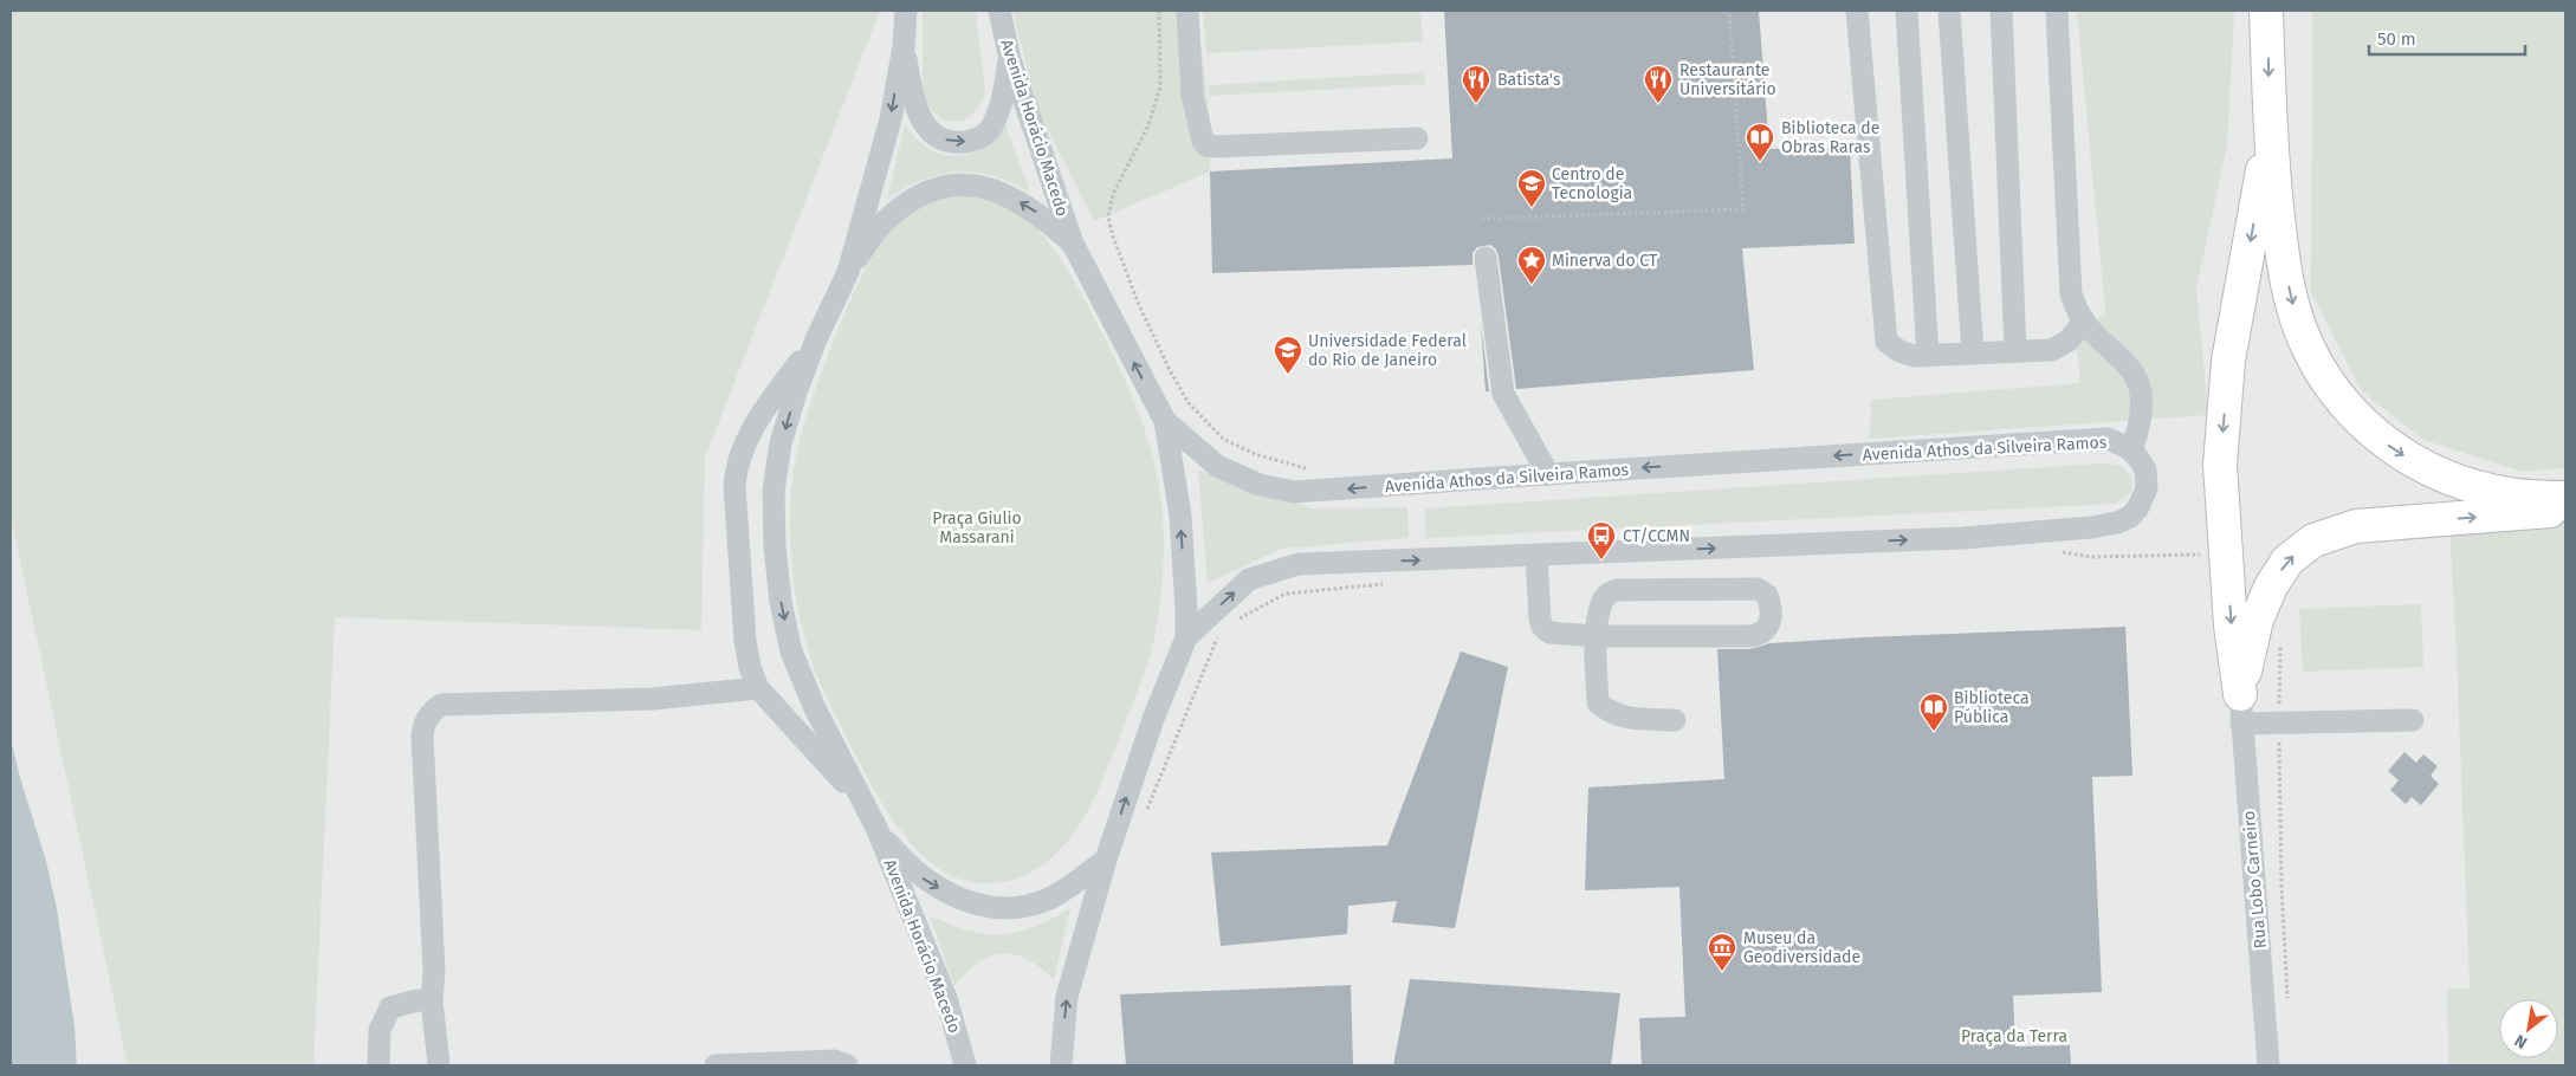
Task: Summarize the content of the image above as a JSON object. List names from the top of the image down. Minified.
{"streets":{"street":["Avenida Horácio Macedo","Avenida Athos da Silveira Ramos","Rua Lobo Carneiro"]},"parks":["Praça Giulio Massarani","Praça da Terra"],"places":{"restaurant":["Batista's","Restaurante Universitário"],"library":["Biblioteca de Obras Raras","Biblioteca Pública"],"school or university":["Centro de Tecnologia","Universidade Federal do Rio de Janeiro"],"place":["Minerva do CT"],"bus stop":["CT/CCMN"],"museum":["Museu da Geodiversidade"]},"scale_bar":"50 m","north":"bottom left"}
